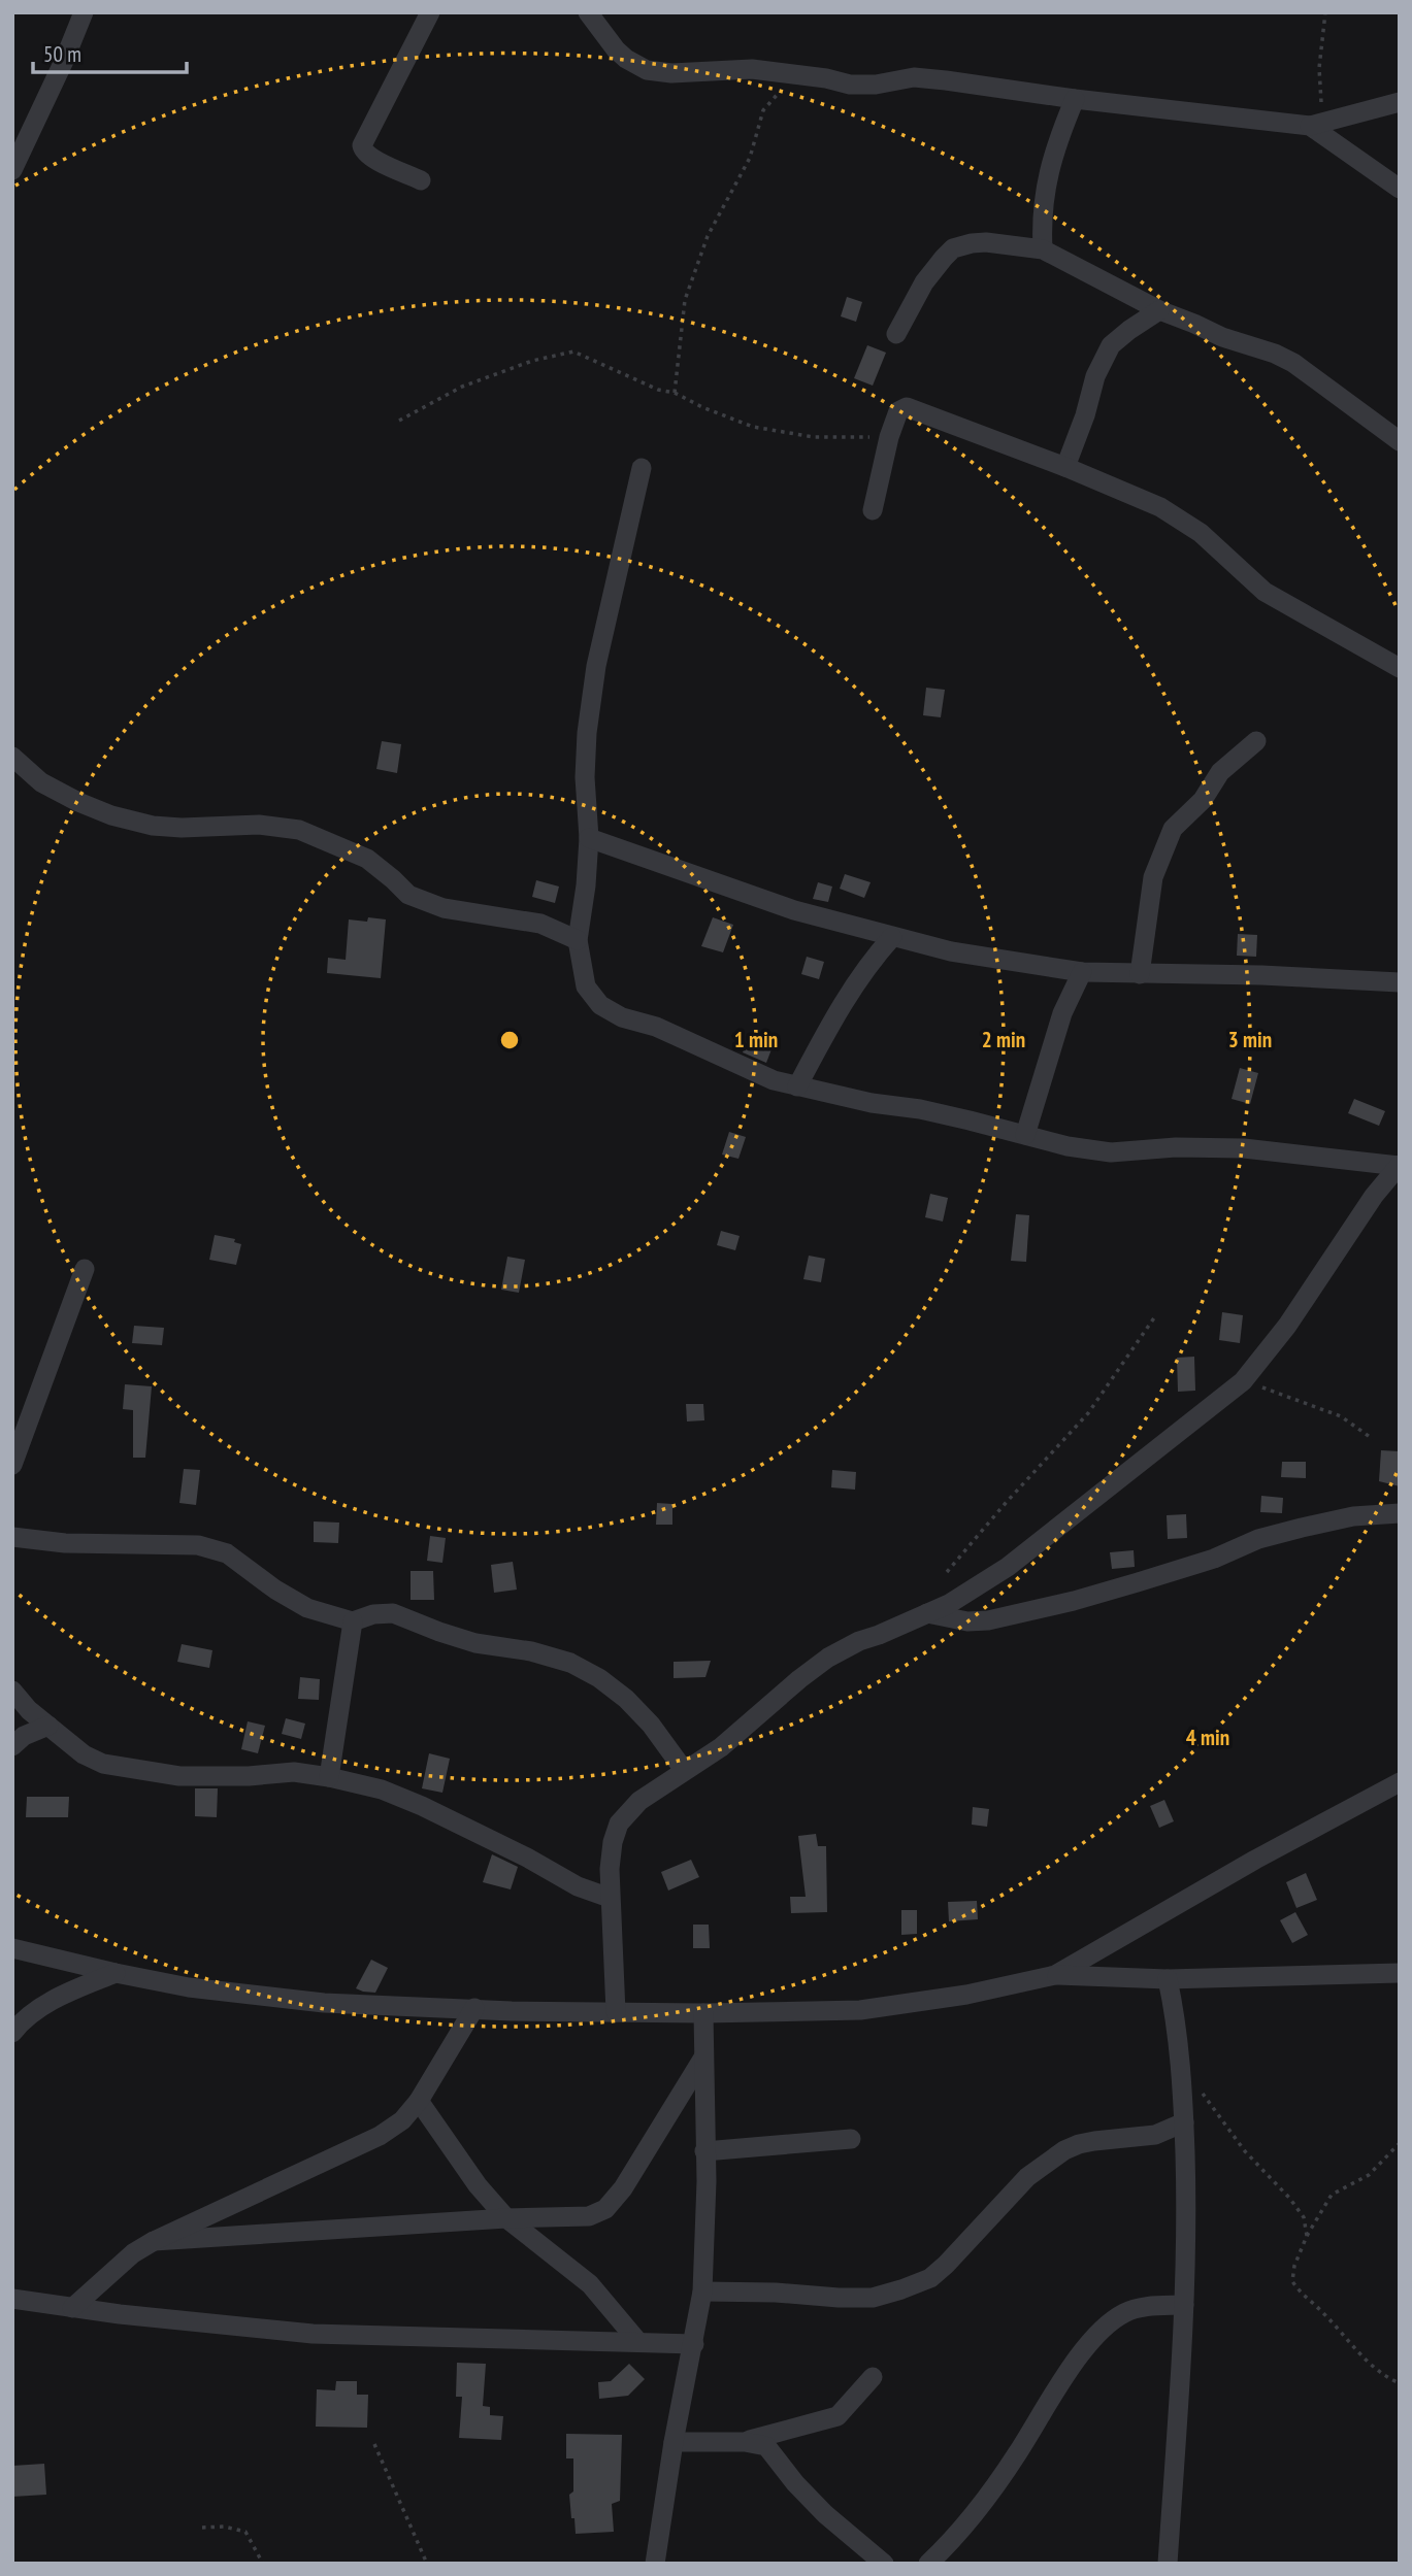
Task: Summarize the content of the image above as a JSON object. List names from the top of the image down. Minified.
{"scale_bar":"50 m","rings":["1 min","2 min","3 min","4 min"]}
